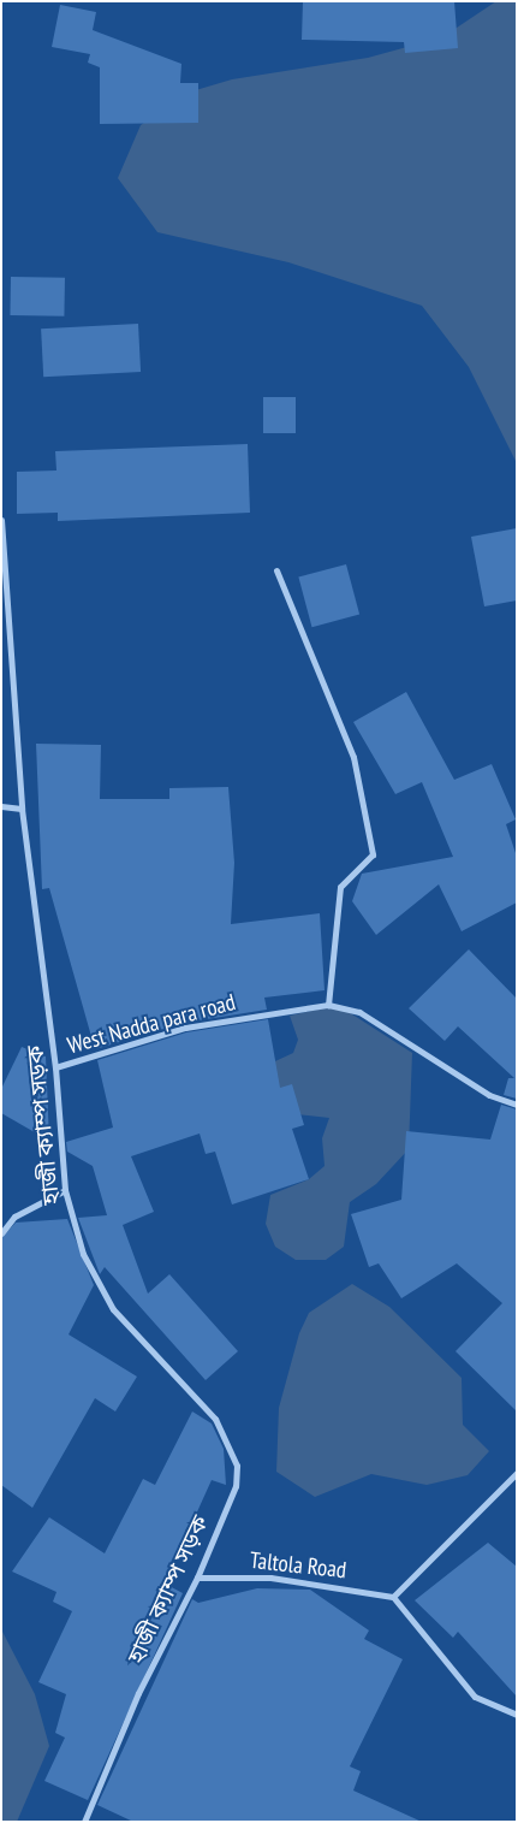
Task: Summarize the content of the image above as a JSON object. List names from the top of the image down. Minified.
{"streets":{"street":["West Nadda para road","হাজী ক্যাম্প সড়ক","Taltola Road"]},"crossings":[["West Nadda para road","হাজী ক্যাম্প সড়ক"],["হাজী ক্যাম্প সড়ক","Taltola Road"]]}
